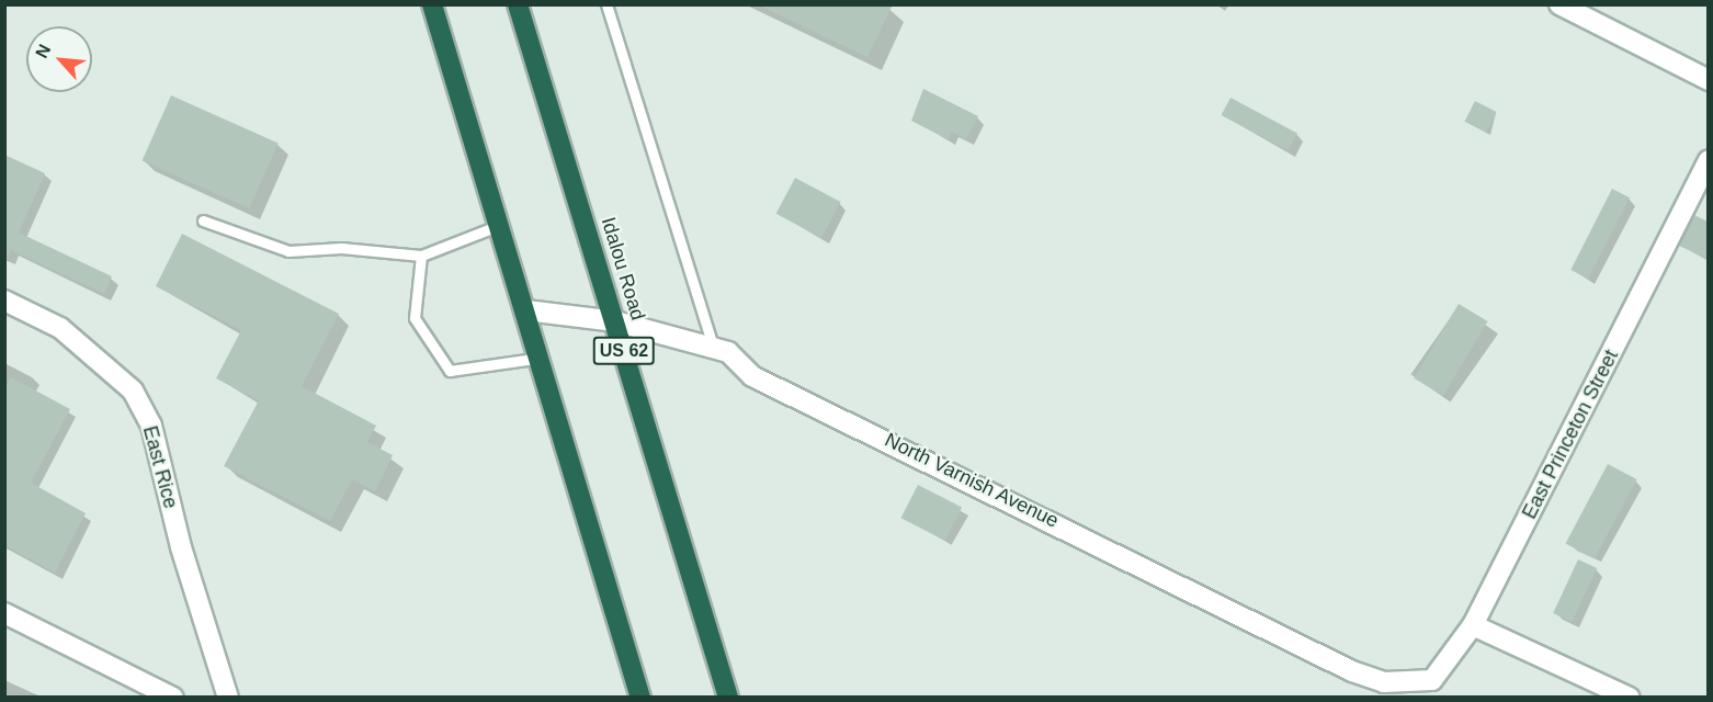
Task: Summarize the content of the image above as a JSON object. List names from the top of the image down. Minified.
{"streets":{"highway":["Idalou Road","US 62"],"street":["East Princeton Street","East Rice","North Varnish Avenue"]},"crossings":[["Idalou Road","North Varnish Avenue"],["East Princeton Street","North Varnish Avenue"]],"north":"top left"}
